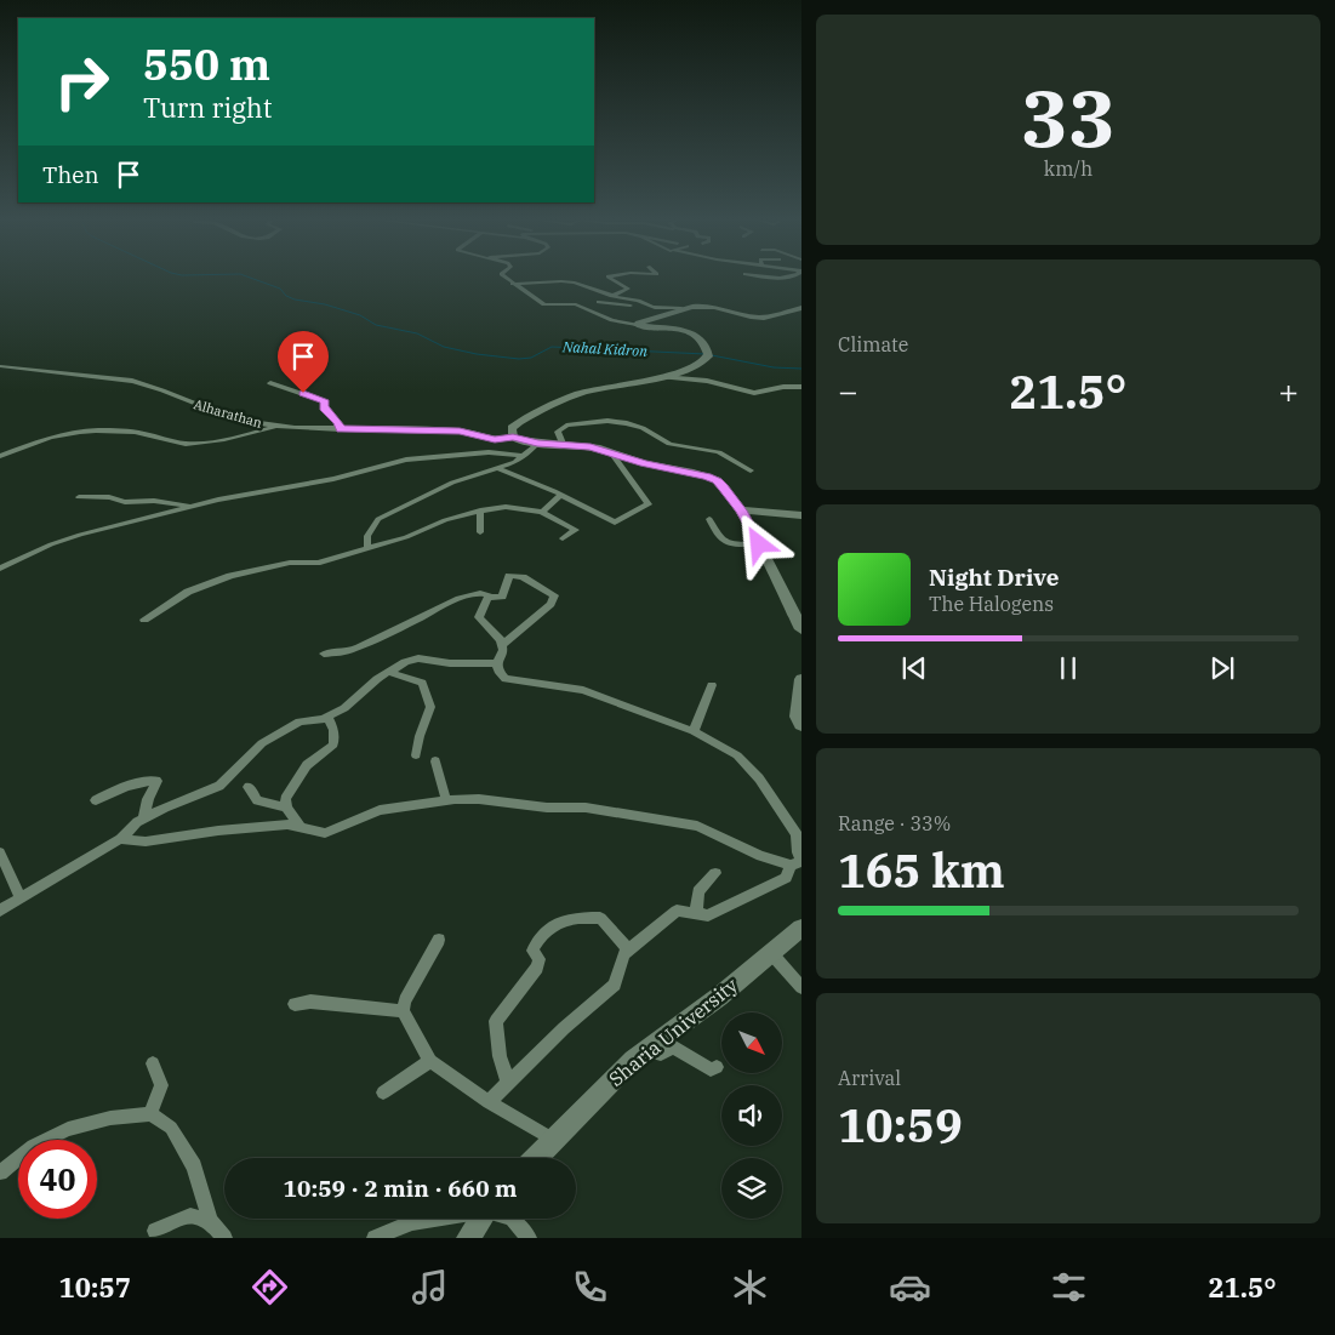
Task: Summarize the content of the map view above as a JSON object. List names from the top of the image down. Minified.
{"streets":{"street":["Alharathan","Sharia University"]},"water":["Nahal Kidron"],"north":"bottom right","page":{"tile":[["33","km/h"],"Climate",["Range · 33%","165 km"],["Arrival","10:59"]],"turn":["550 m","Turn right"],"then":"Then","heat":["−","21.5°","+"],"song":["Night Drive","The Halogens"],"limit":"40","trip":"10:59 · 2 min · 660 m","tabs":["10:57","21.5°"]}}
